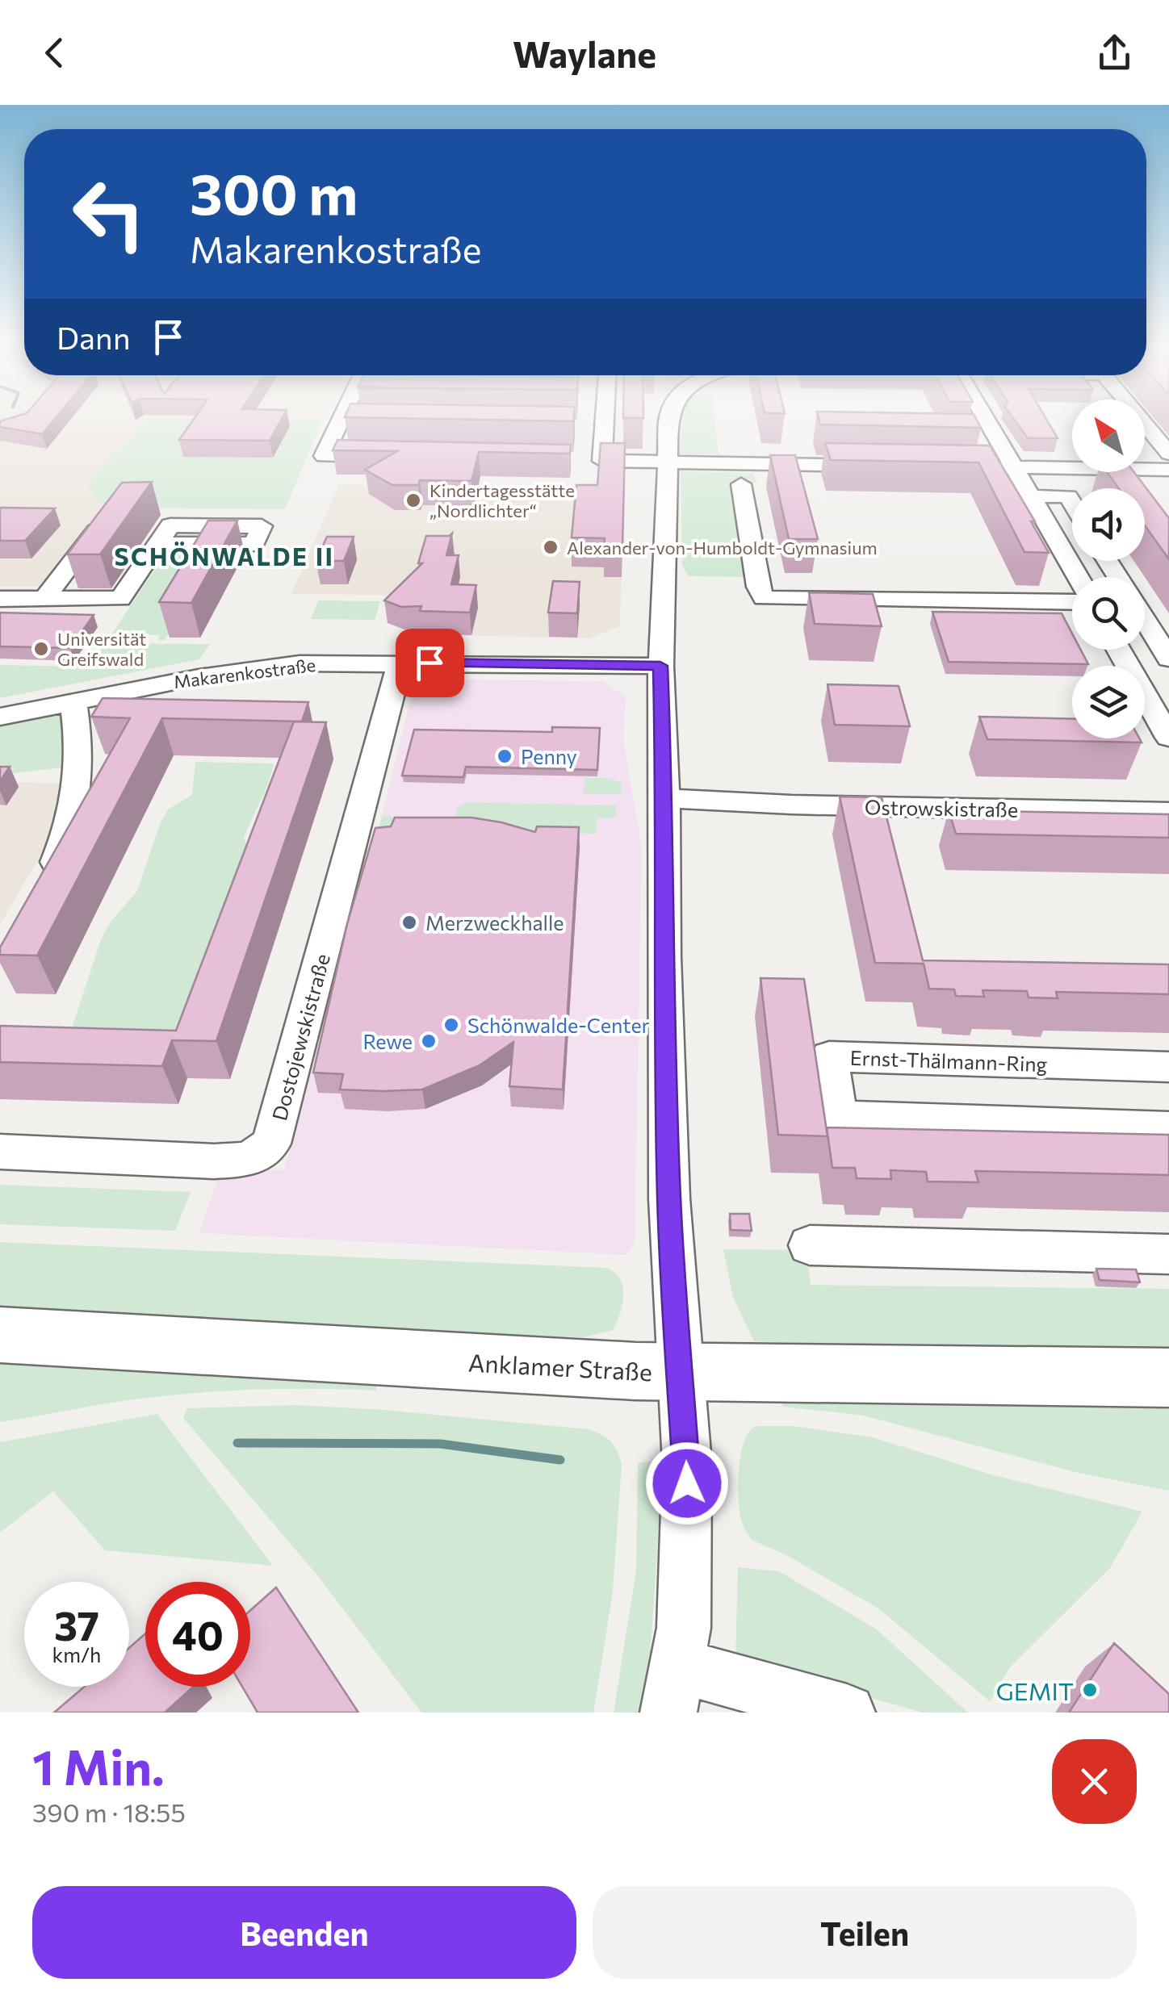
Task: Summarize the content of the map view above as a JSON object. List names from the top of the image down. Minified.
{"streets":{"main road":["Anklamer Straße"],"street":["Makarenkostraße","Ostrowskistraße","Dostojewskistraße","Ernst-Thälmann-Ring"]},"crossings":[["Makarenkostraße","Dostojewskistraße"]],"districts":["SCHÖNWALDE II"],"places":["Kindertagesstätte „Nordlichter“","Alexander-von-Humboldt-Gymnasium","Universität Greifswald","Penny","Merzweckhalle","Schönwalde-Center","Rewe","GEMIT"],"north":"top left","page":{"header":"Waylane","turn":["300 m","Makarenkostraße"],"then":"Dann","speed":"37 km/h","limit":"40","heading":["1 Min.","390 m · 18:55"],"buttons":["Beenden","Teilen"]}}
